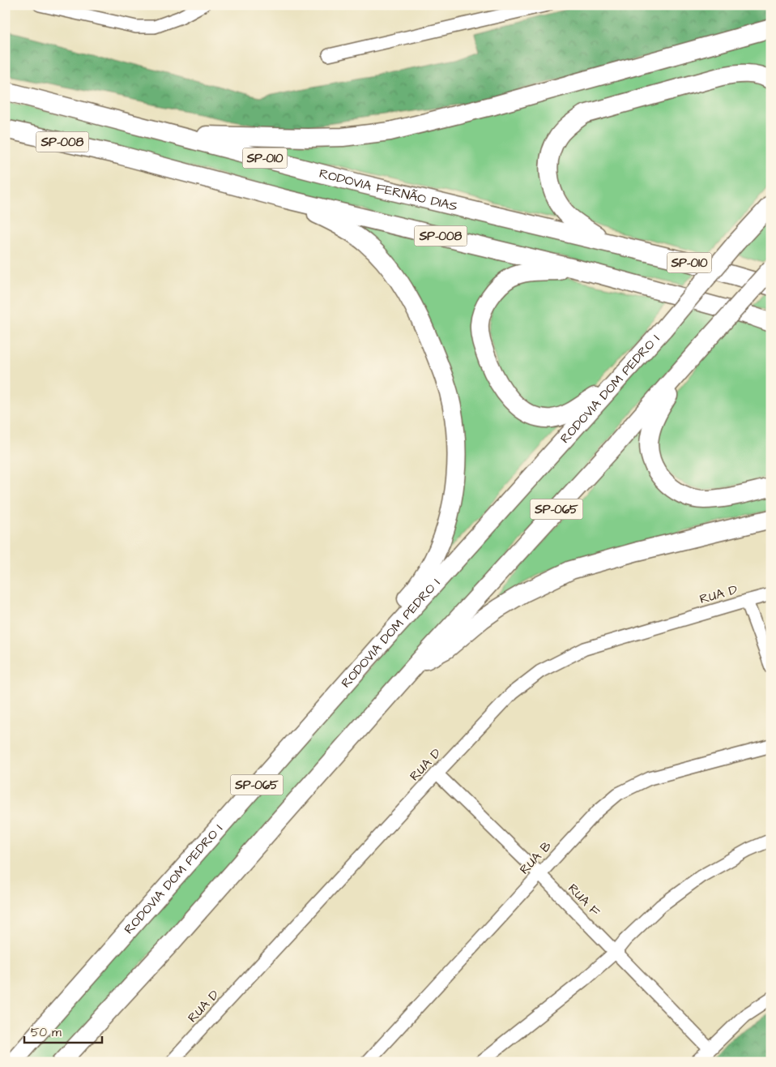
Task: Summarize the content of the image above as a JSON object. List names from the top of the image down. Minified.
{"streets":{"highway":["SP-008","SP-010","RODOVIA FERNÃO DIAS","RODOVIA DOM PEDRO I","SP-065"],"street":["RUA D","RUA B","RUA F"]},"crossings":[["RUA D","RUA F"],["RUA B","RUA F"]],"scale_bar":"50 m"}
